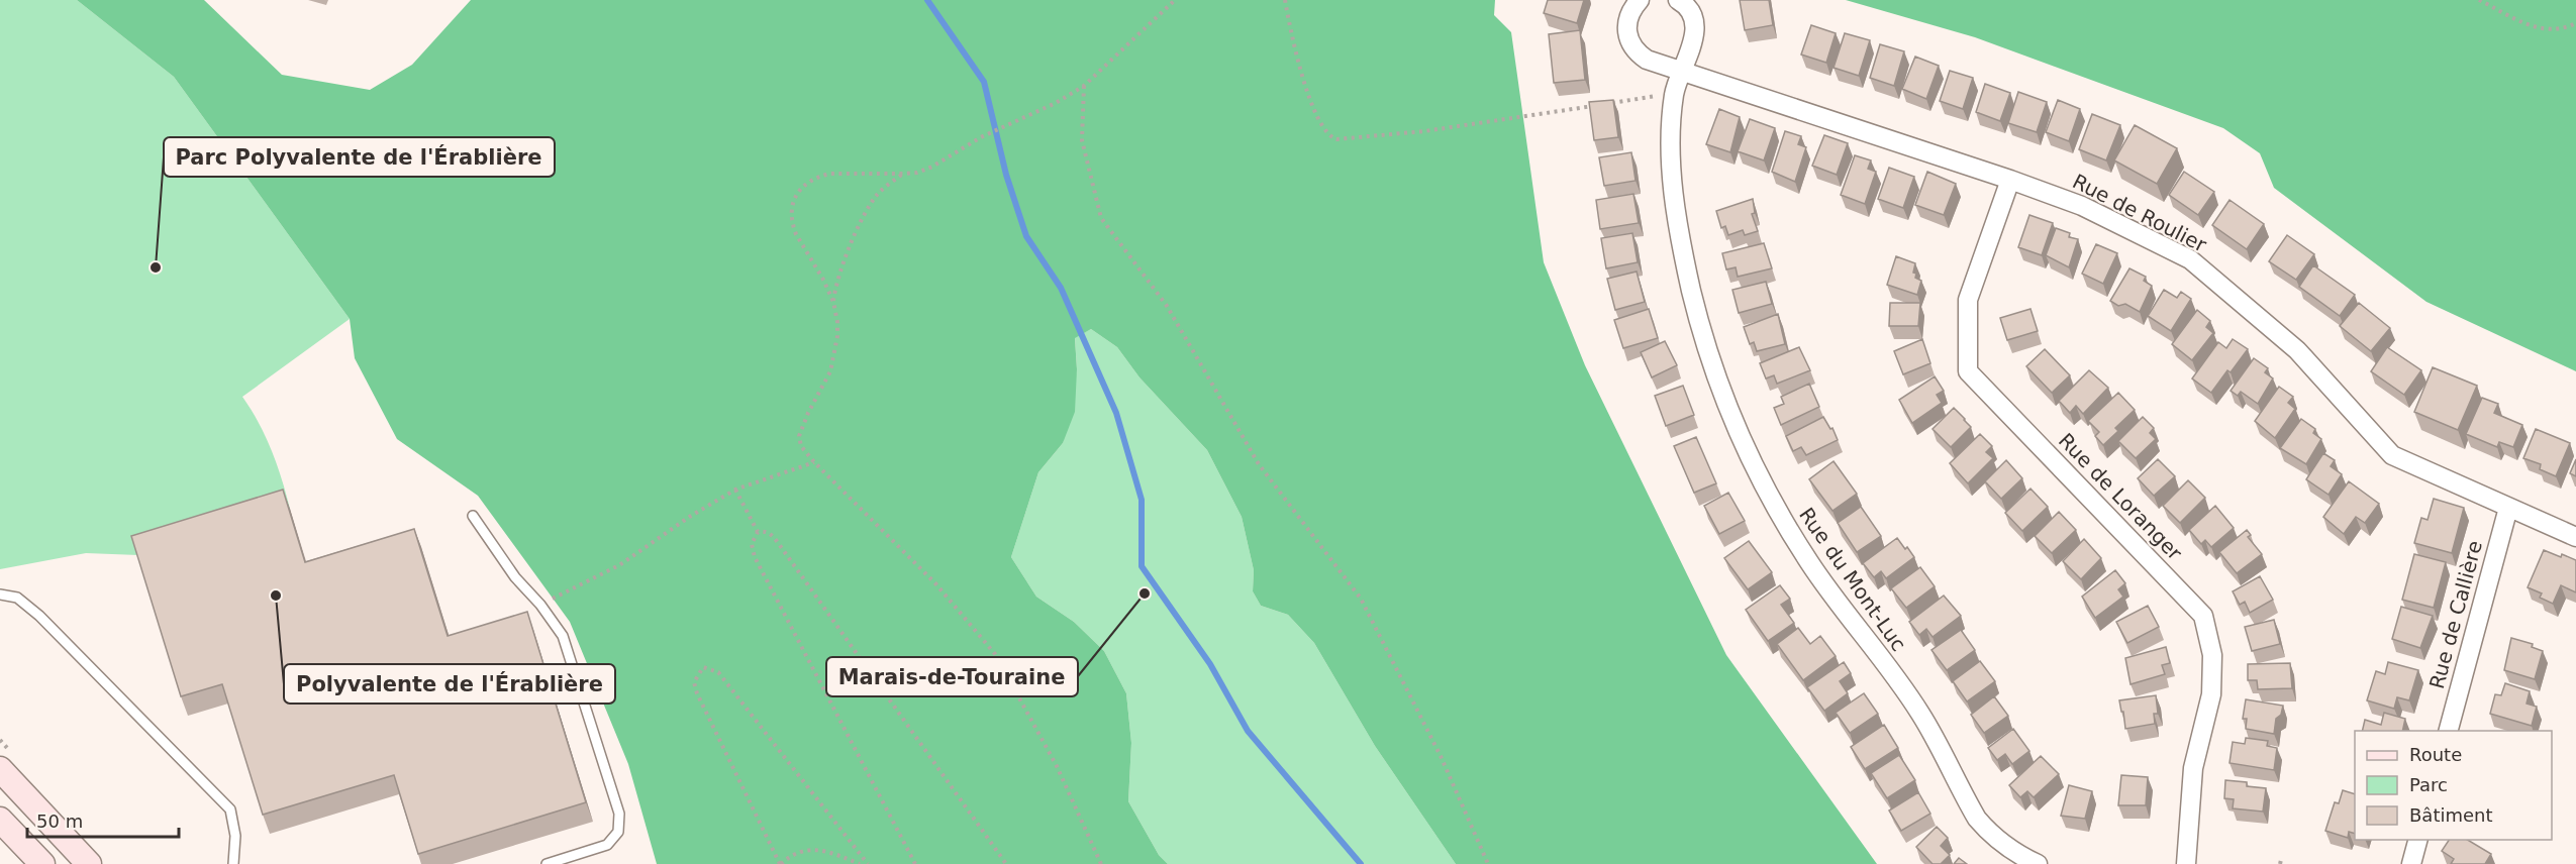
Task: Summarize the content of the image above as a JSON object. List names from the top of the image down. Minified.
{"streets":{"street":["Rue de Roulier","Rue de Loranger","Rue du Mont-Luc","Rue de Callière"]},"crossings":[["Rue de Roulier","Rue de Loranger"],["Rue de Roulier","Rue du Mont-Luc"],["Rue de Roulier","Rue de Callière"]],"places":["Parc Polyvalente de l'Érablière","Marais-de-Touraine","Polyvalente de l'Érablière"],"legend":["Route","Parc","Bâtiment"],"scale_bar":"50 m"}
